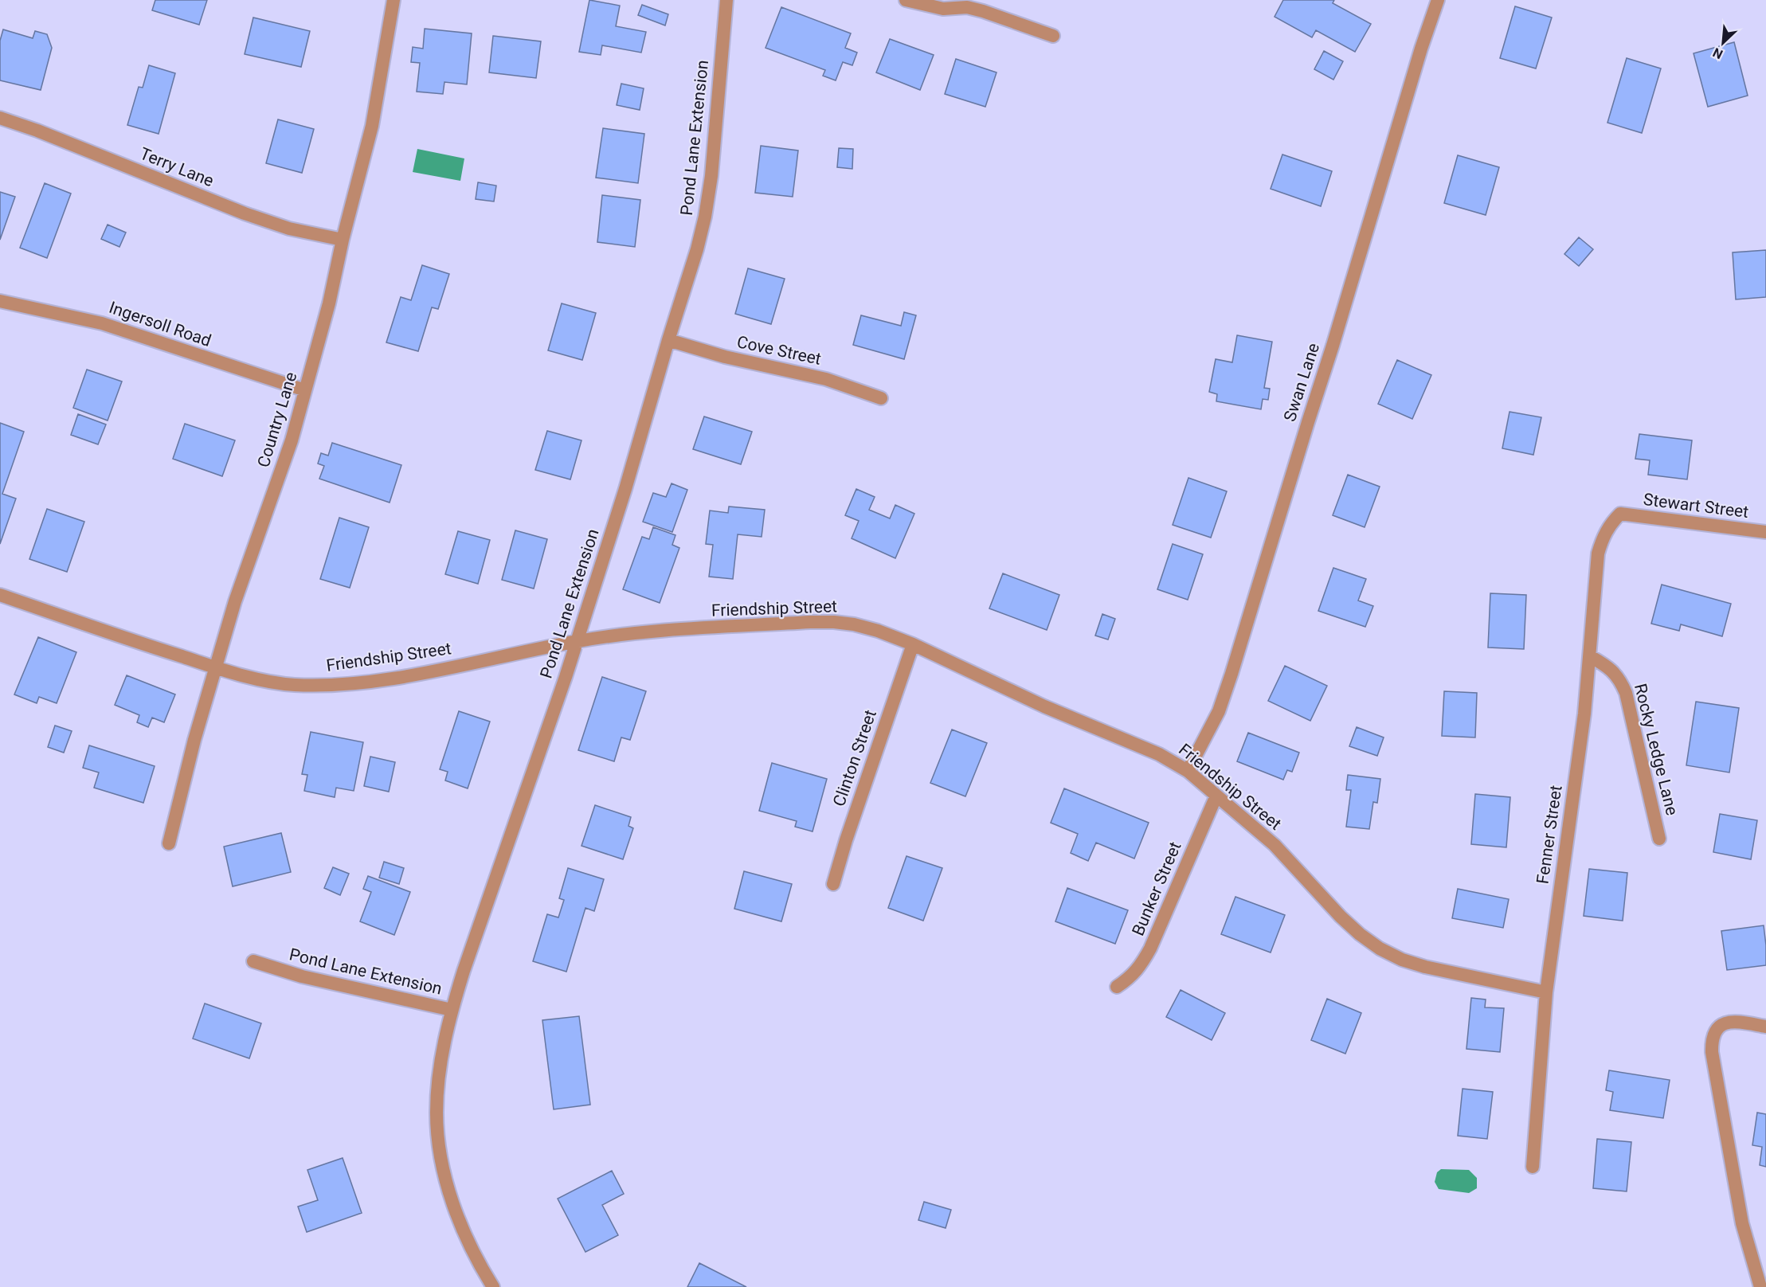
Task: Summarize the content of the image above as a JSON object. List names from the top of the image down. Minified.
{"streets":{"street":["Pond Lane Extension","Terry Lane","Ingersoll Road","Cove Street","Swan Lane","Country Lane","Stewart Street","Friendship Street","Rocky Ledge Lane","Clinton Street","Fenner Street","Bunker Street"]},"crossings":[["Pond Lane Extension","Cove Street"],["Pond Lane Extension","Friendship Street"],["Terry Lane","Country Lane"],["Ingersoll Road","Country Lane"],["Swan Lane","Friendship Street"],["Country Lane","Friendship Street"],["Stewart Street","Fenner Street"],["Friendship Street","Clinton Street"],["Friendship Street","Fenner Street"],["Friendship Street","Bunker Street"],["Rocky Ledge Lane","Fenner Street"]],"north":"bottom left"}
